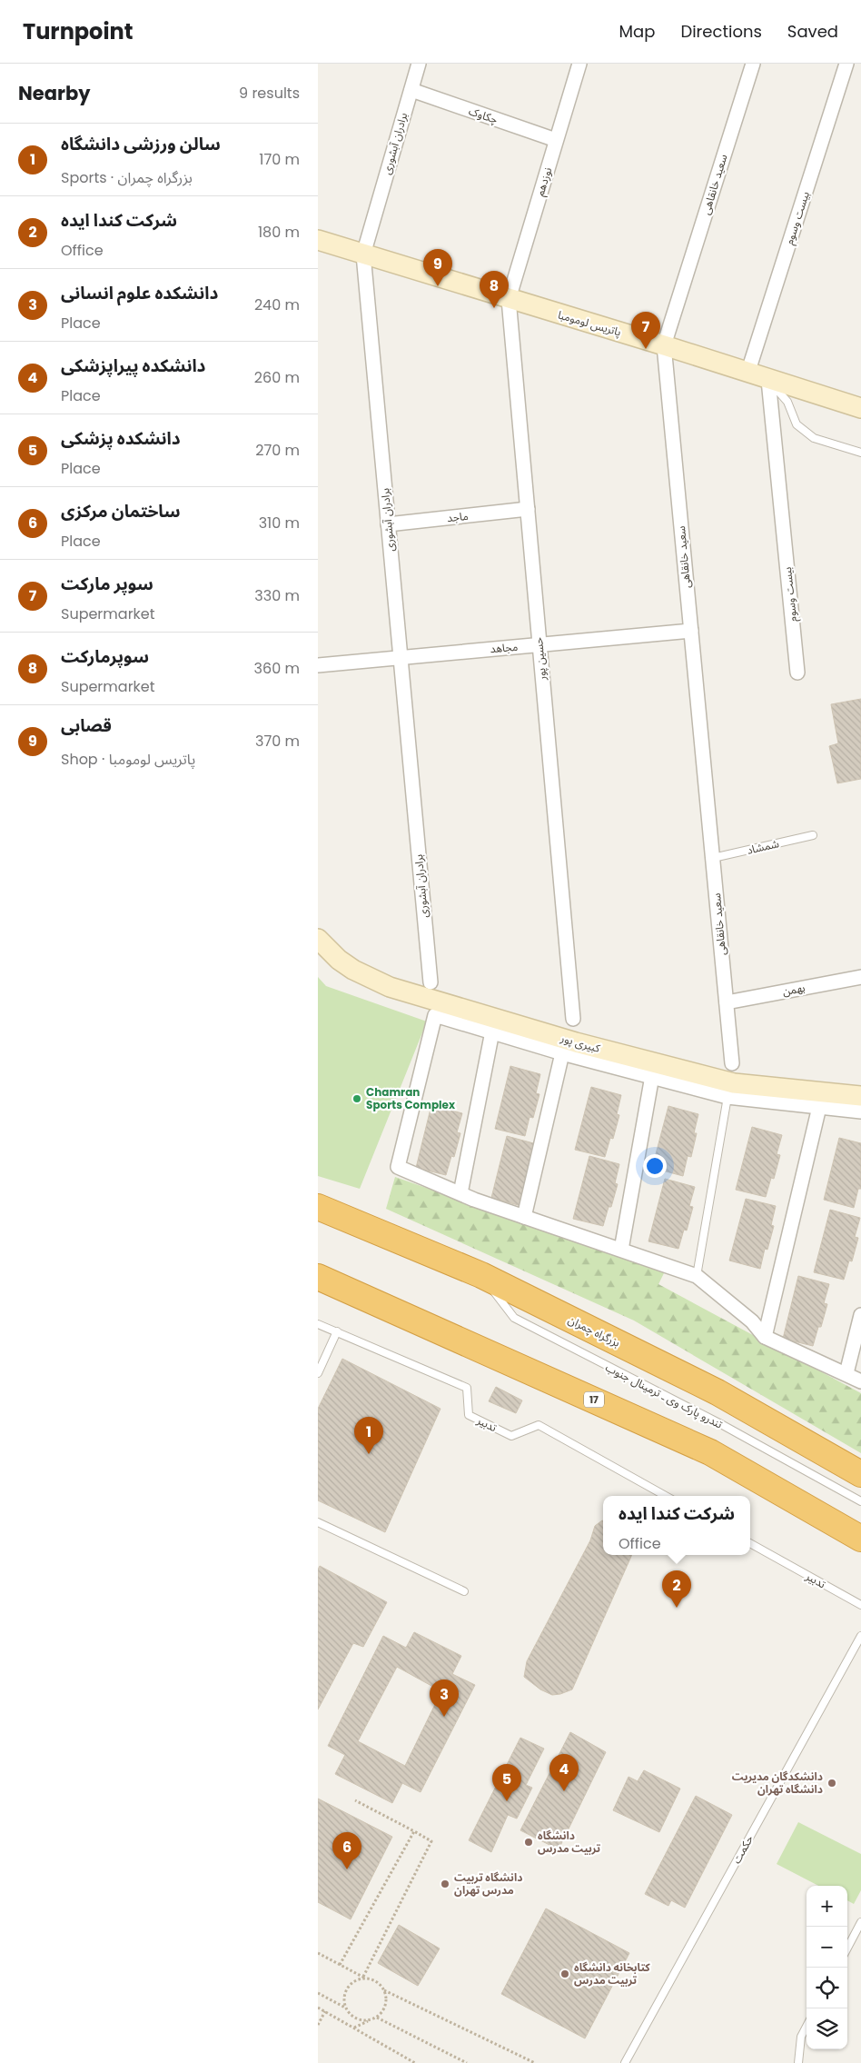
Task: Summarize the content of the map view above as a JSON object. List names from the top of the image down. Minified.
{"streets":{"highway":["بزرگراه چمران","17"],"main road":["پاتریس لومومبا","کبیری پور"],"street":["چکاوک","برادران آبشوری","نوزدهم","سعید خانقاهی","بیست وسوم","ماجد","مجاهد","حسین پور","بهمن"],"lane":["شمشاد","تندرو پارک وی ـ ترمینال جنوب","تدبیر","حکمت"]},"crossings":[["چکاوک","برادران آبشوری"],["چکاوک","نوزدهم"],["برادران آبشوری","پاتریس لومومبا"],["برادران آبشوری","ماجد"],["برادران آبشوری","مجاهد"],["نوزدهم","پاتریس لومومبا"],["نوزدهم","حسین پور"],["سعید خانقاهی","پاتریس لومومبا"],["سعید خانقاهی","مجاهد"],["سعید خانقاهی","شمشاد"],["سعید خانقاهی","بهمن"],["بیست وسوم","پاتریس لومومبا"],["پاتریس لومومبا","حسین پور"],["ماجد","حسین پور"],["مجاهد","حسین پور"],["بزرگراه چمران","تندرو پارک وی ـ ترمینال جنوب"]],"places":["Chamran Sports Complex","دانشکدگان مدیریت دانشگاه تهران","دانشگاه تربیت مدرس","دانشگاه تربیت مدرس تهران","کتابخانه دانشگاه تربیت مدرس"],"page":{"header":"Turnpoint","nav":["Map","Directions","Saved"],"heading":["Nearby","9 results"],"list":[{"mark":"1","name":"سالن ورزشی دانشگاه","note":"Sports · بزرگراه چمران","value":"170 m"},{"mark":"2","name":"شرکت کندا ایده","note":"Office","value":"180 m"},{"mark":"3","name":"دانشکده علوم انسانی","note":"Place","value":"240 m"},{"mark":"4","name":"دانشکده پیراپزشکی","note":"Place","value":"260 m"},{"mark":"5","name":"دانشکده پزشکی","note":"Place","value":"270 m"},{"mark":"6","name":"ساختمان مرکزی","note":"Place","value":"310 m"},{"mark":"7","name":"سوپر مارکت","note":"Supermarket","value":"330 m"},{"mark":"8","name":"سوپرمارکت","note":"Supermarket","value":"360 m"},{"mark":"9","name":"قصابی","note":"Shop · پاتریس لومومبا","value":"370 m"}],"pins":["9","8","7","1","2","3","4","5","6"],"popup":["شرکت کندا ایده","Office"],"map_buttons":["+","−"]}}
